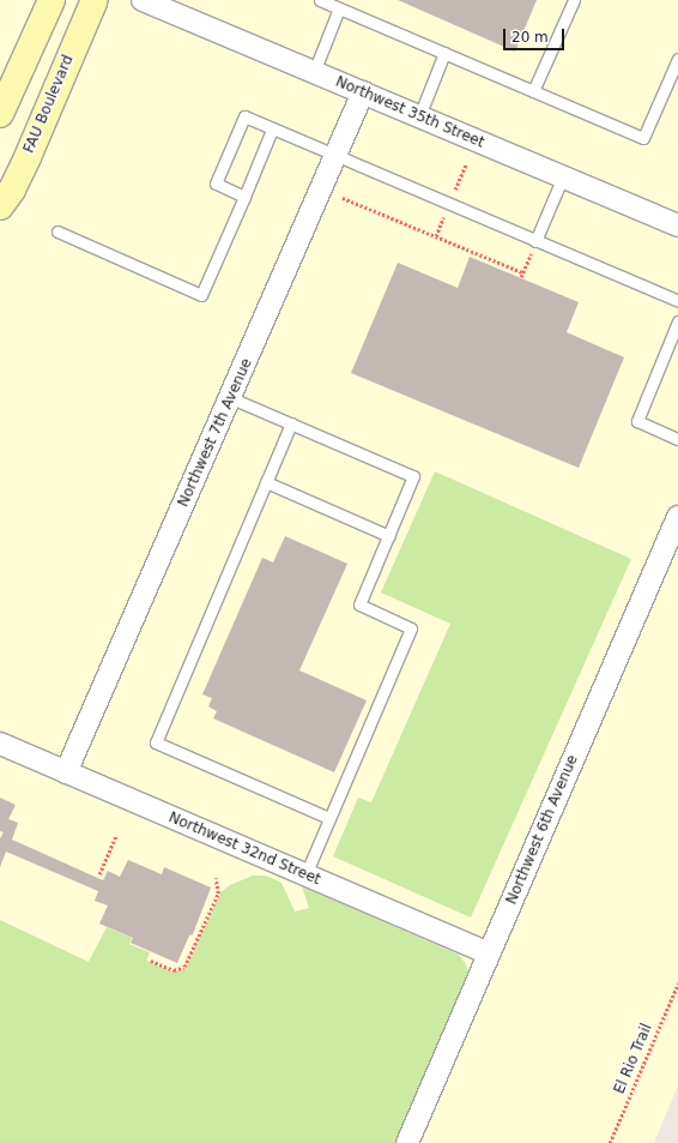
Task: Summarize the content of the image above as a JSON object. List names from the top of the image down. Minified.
{"streets":{"street":["FAU Boulevard","Northwest 35th Street","Northwest 7th Avenue","Northwest 6th Avenue","Northwest 32nd Street"],"path":["El Rio Trail"]},"crossings":[["Northwest 35th Street","Northwest 7th Avenue"],["Northwest 7th Avenue","Northwest 32nd Street"],["Northwest 6th Avenue","Northwest 32nd Street"]],"scale_bar":"20 m"}
